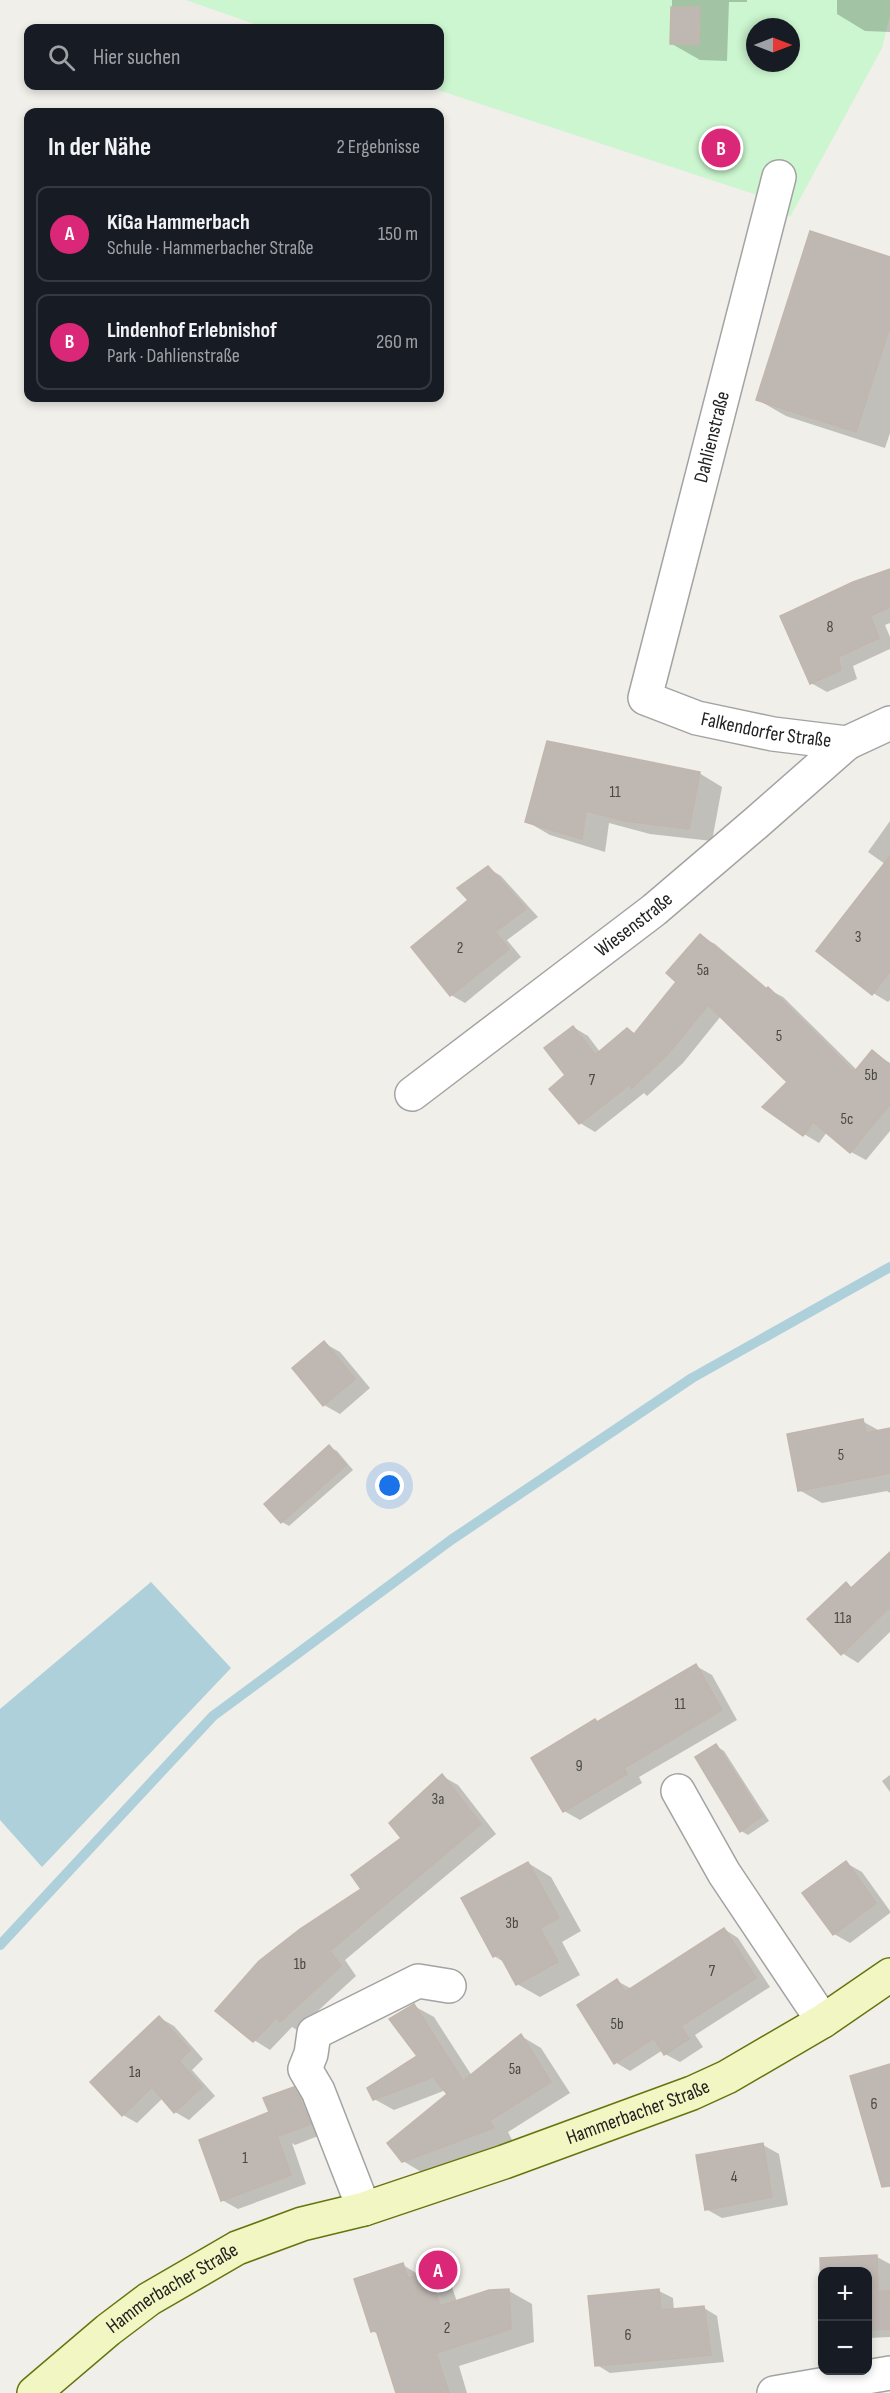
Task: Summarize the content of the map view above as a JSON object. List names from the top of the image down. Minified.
{"streets":{"main road":["Hammerbacher Straße"],"street":["Dahlienstraße","Falkendorfer Straße","Wiesenstraße"]},"crossings":[["Dahlienstraße","Falkendorfer Straße"],["Falkendorfer Straße","Wiesenstraße"]],"house_numbers":["8","11","3","2","5a","5","5b","7","5c","5","11a","11","9","3a","3b","1b","7","5b","5a","1a","6","1","4","2","6"],"north":"right","page":{"search":"Hier suchen","heading":["In der Nähe","2 Ergebnisse"],"pins":["B","A"],"list":[{"mark":"A","name":"KiGa Hammerbach","note":"Schule · Hammerbacher Straße","value":"150 m"},{"mark":"B","name":"Lindenhof Erlebnishof","note":"Park · Dahlienstraße","value":"260 m"}],"map_buttons":["+","−"]}}
